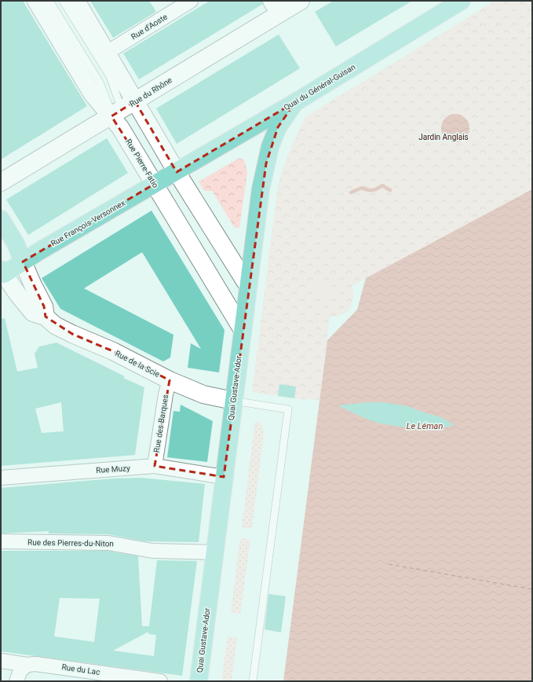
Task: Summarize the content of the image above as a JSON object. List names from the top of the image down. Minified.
{"streets":{"main road":["Quai du Général-Guisan","Rue François-Versonnex","Quai Gustave-Ador"],"street":["Rue d'Aoste","Rue du Rhône","Rue Pierre-Fatio","Rue de la Scie","Rue des Barques","Rue Muzy","Rue des Pierres-du-Niton","Rue du Lac"]},"crossings":[["Rue d'Aoste","Rue Pierre-Fatio"],["Quai du Général-Guisan","Rue Pierre-Fatio"],["Quai du Général-Guisan","Rue François-Versonnex"],["Quai du Général-Guisan","Quai Gustave-Ador"],["Rue du Rhône","Rue Pierre-Fatio"],["Rue Pierre-Fatio","Rue François-Versonnex"],["Rue Pierre-Fatio","Quai Gustave-Ador"],["Rue François-Versonnex","Rue de la Scie"],["Rue de la Scie","Quai Gustave-Ador"],["Rue de la Scie","Rue des Barques"],["Quai Gustave-Ador","Rue Muzy"],["Quai Gustave-Ador","Rue des Pierres-du-Niton"],["Rue des Barques","Rue Muzy"]],"water":["Le Léman"],"parks":["Jardin Anglais"]}
